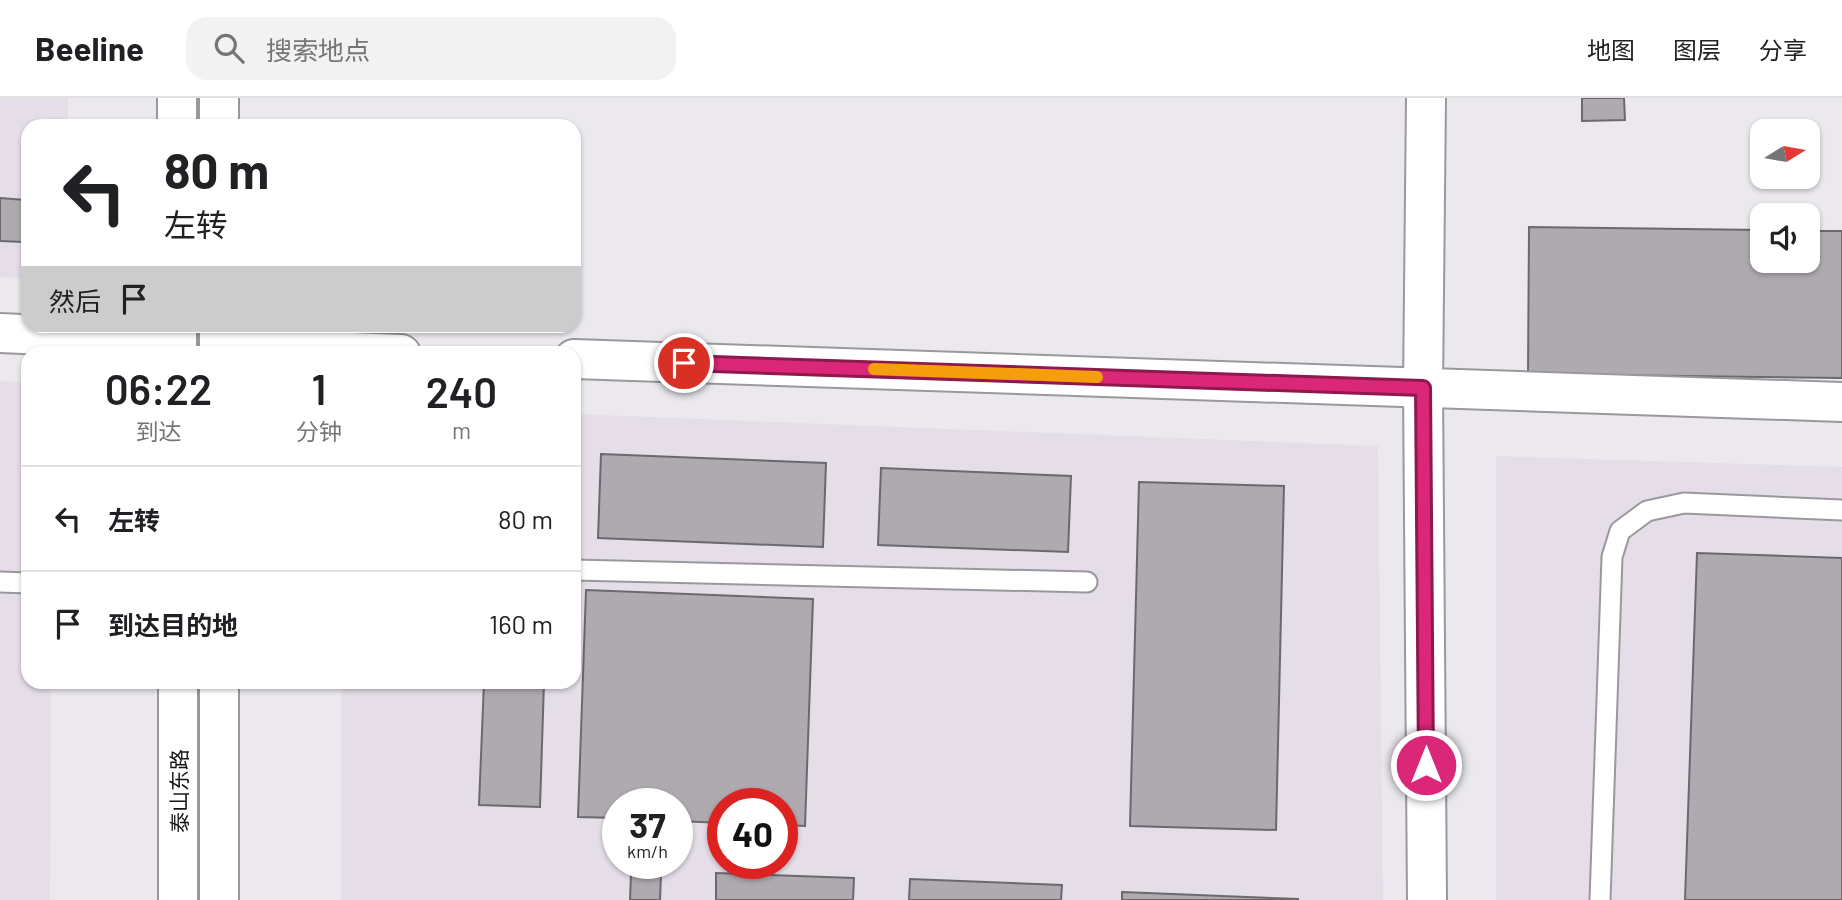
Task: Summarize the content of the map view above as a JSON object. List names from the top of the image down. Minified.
{"streets":{"main road":["泰山东路"]},"north":"right","page":{"header":"Beeline","search":"搜索地点","nav":["地图","图层","分享"],"turn":["80 m","左转"],"then":"然后","eta":["06:22","到达","1","分钟","240","m"],"list":[{"name":"左转","value":"80 m"},{"name":"到达目的地","value":"160 m"}],"speed":"37 km/h","limit":"40"}}
